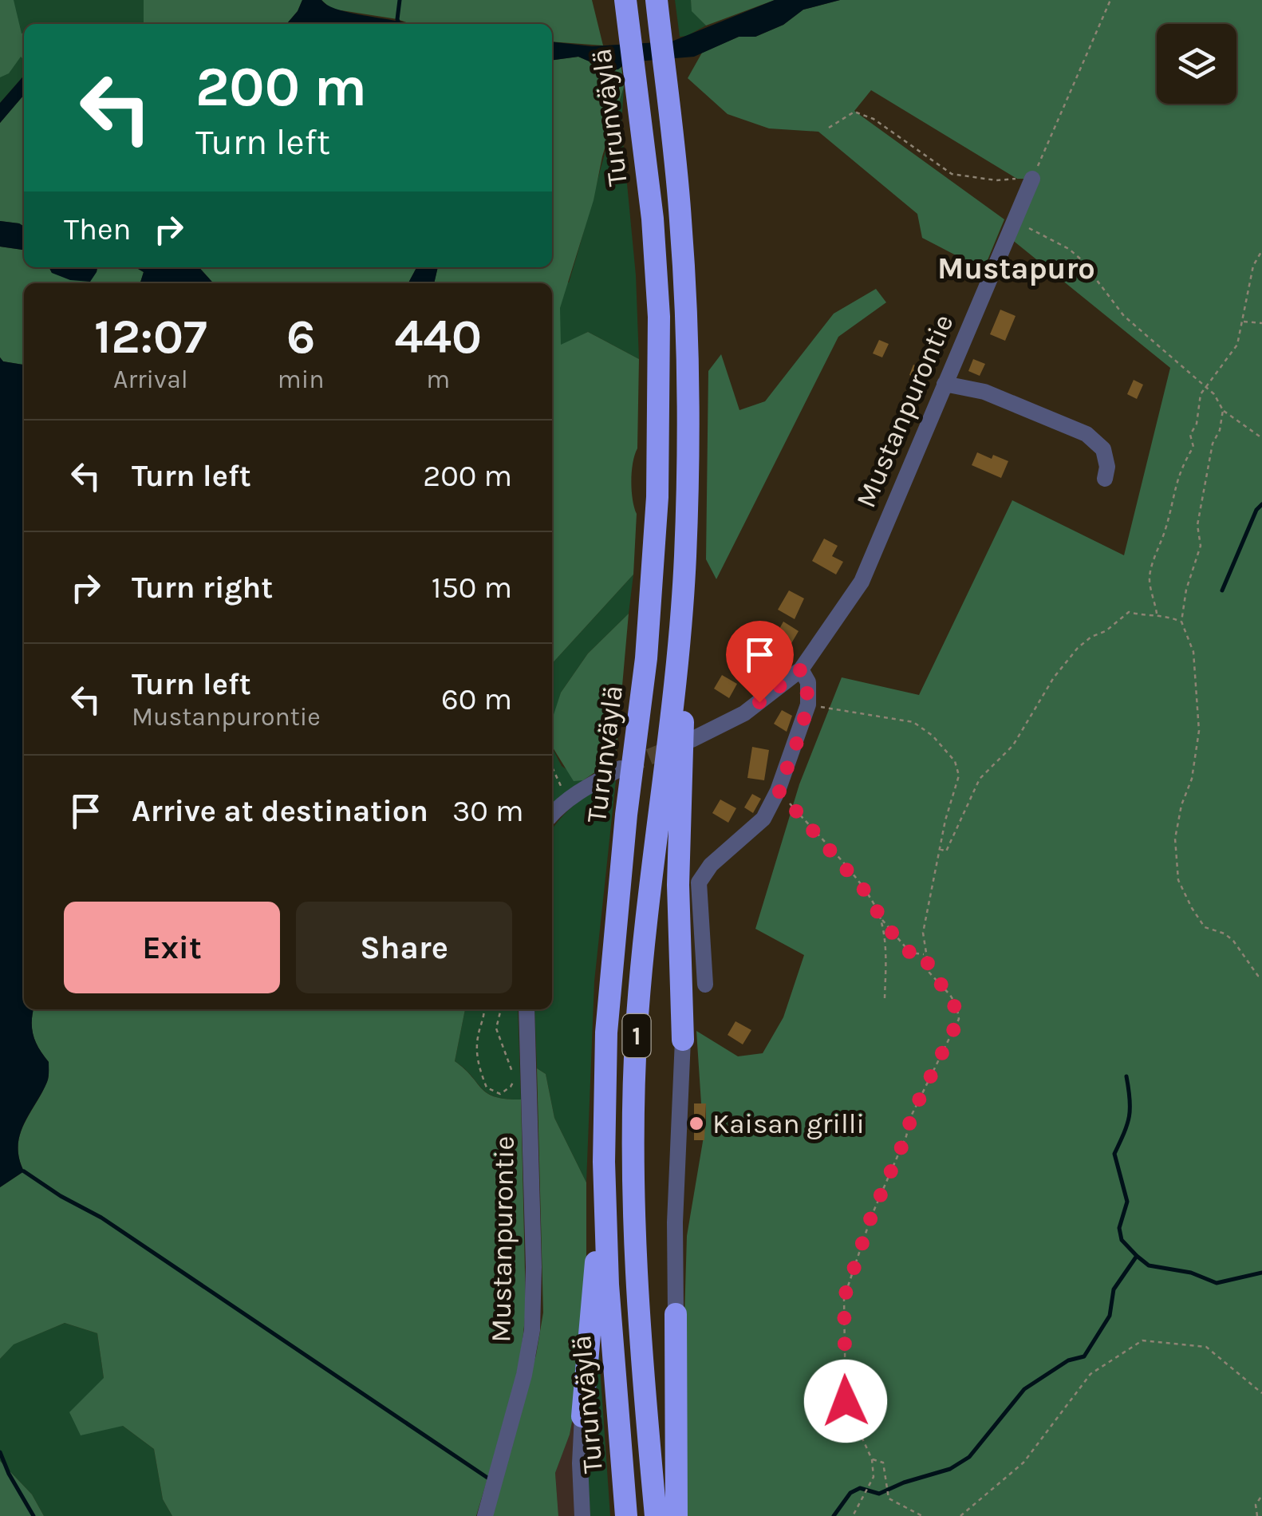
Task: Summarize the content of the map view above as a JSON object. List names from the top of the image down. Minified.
{"streets":{"highway":["Turunväylä","1"],"street":["Mustanpurontie"]},"districts":["Mustapuro"],"places":["Kaisan grilli"],"page":{"turn":["200 m","Turn left"],"then":"Then","eta":["12:07","Arrival","6","min","440","m"],"list":[{"name":"Turn left","value":"200 m"},{"name":"Turn right","value":"150 m"},{"name":"Turn left","note":"Mustanpurontie","value":"60 m"},{"name":"Arrive at destination","value":"30 m"}],"buttons":["Exit","Share"]}}
